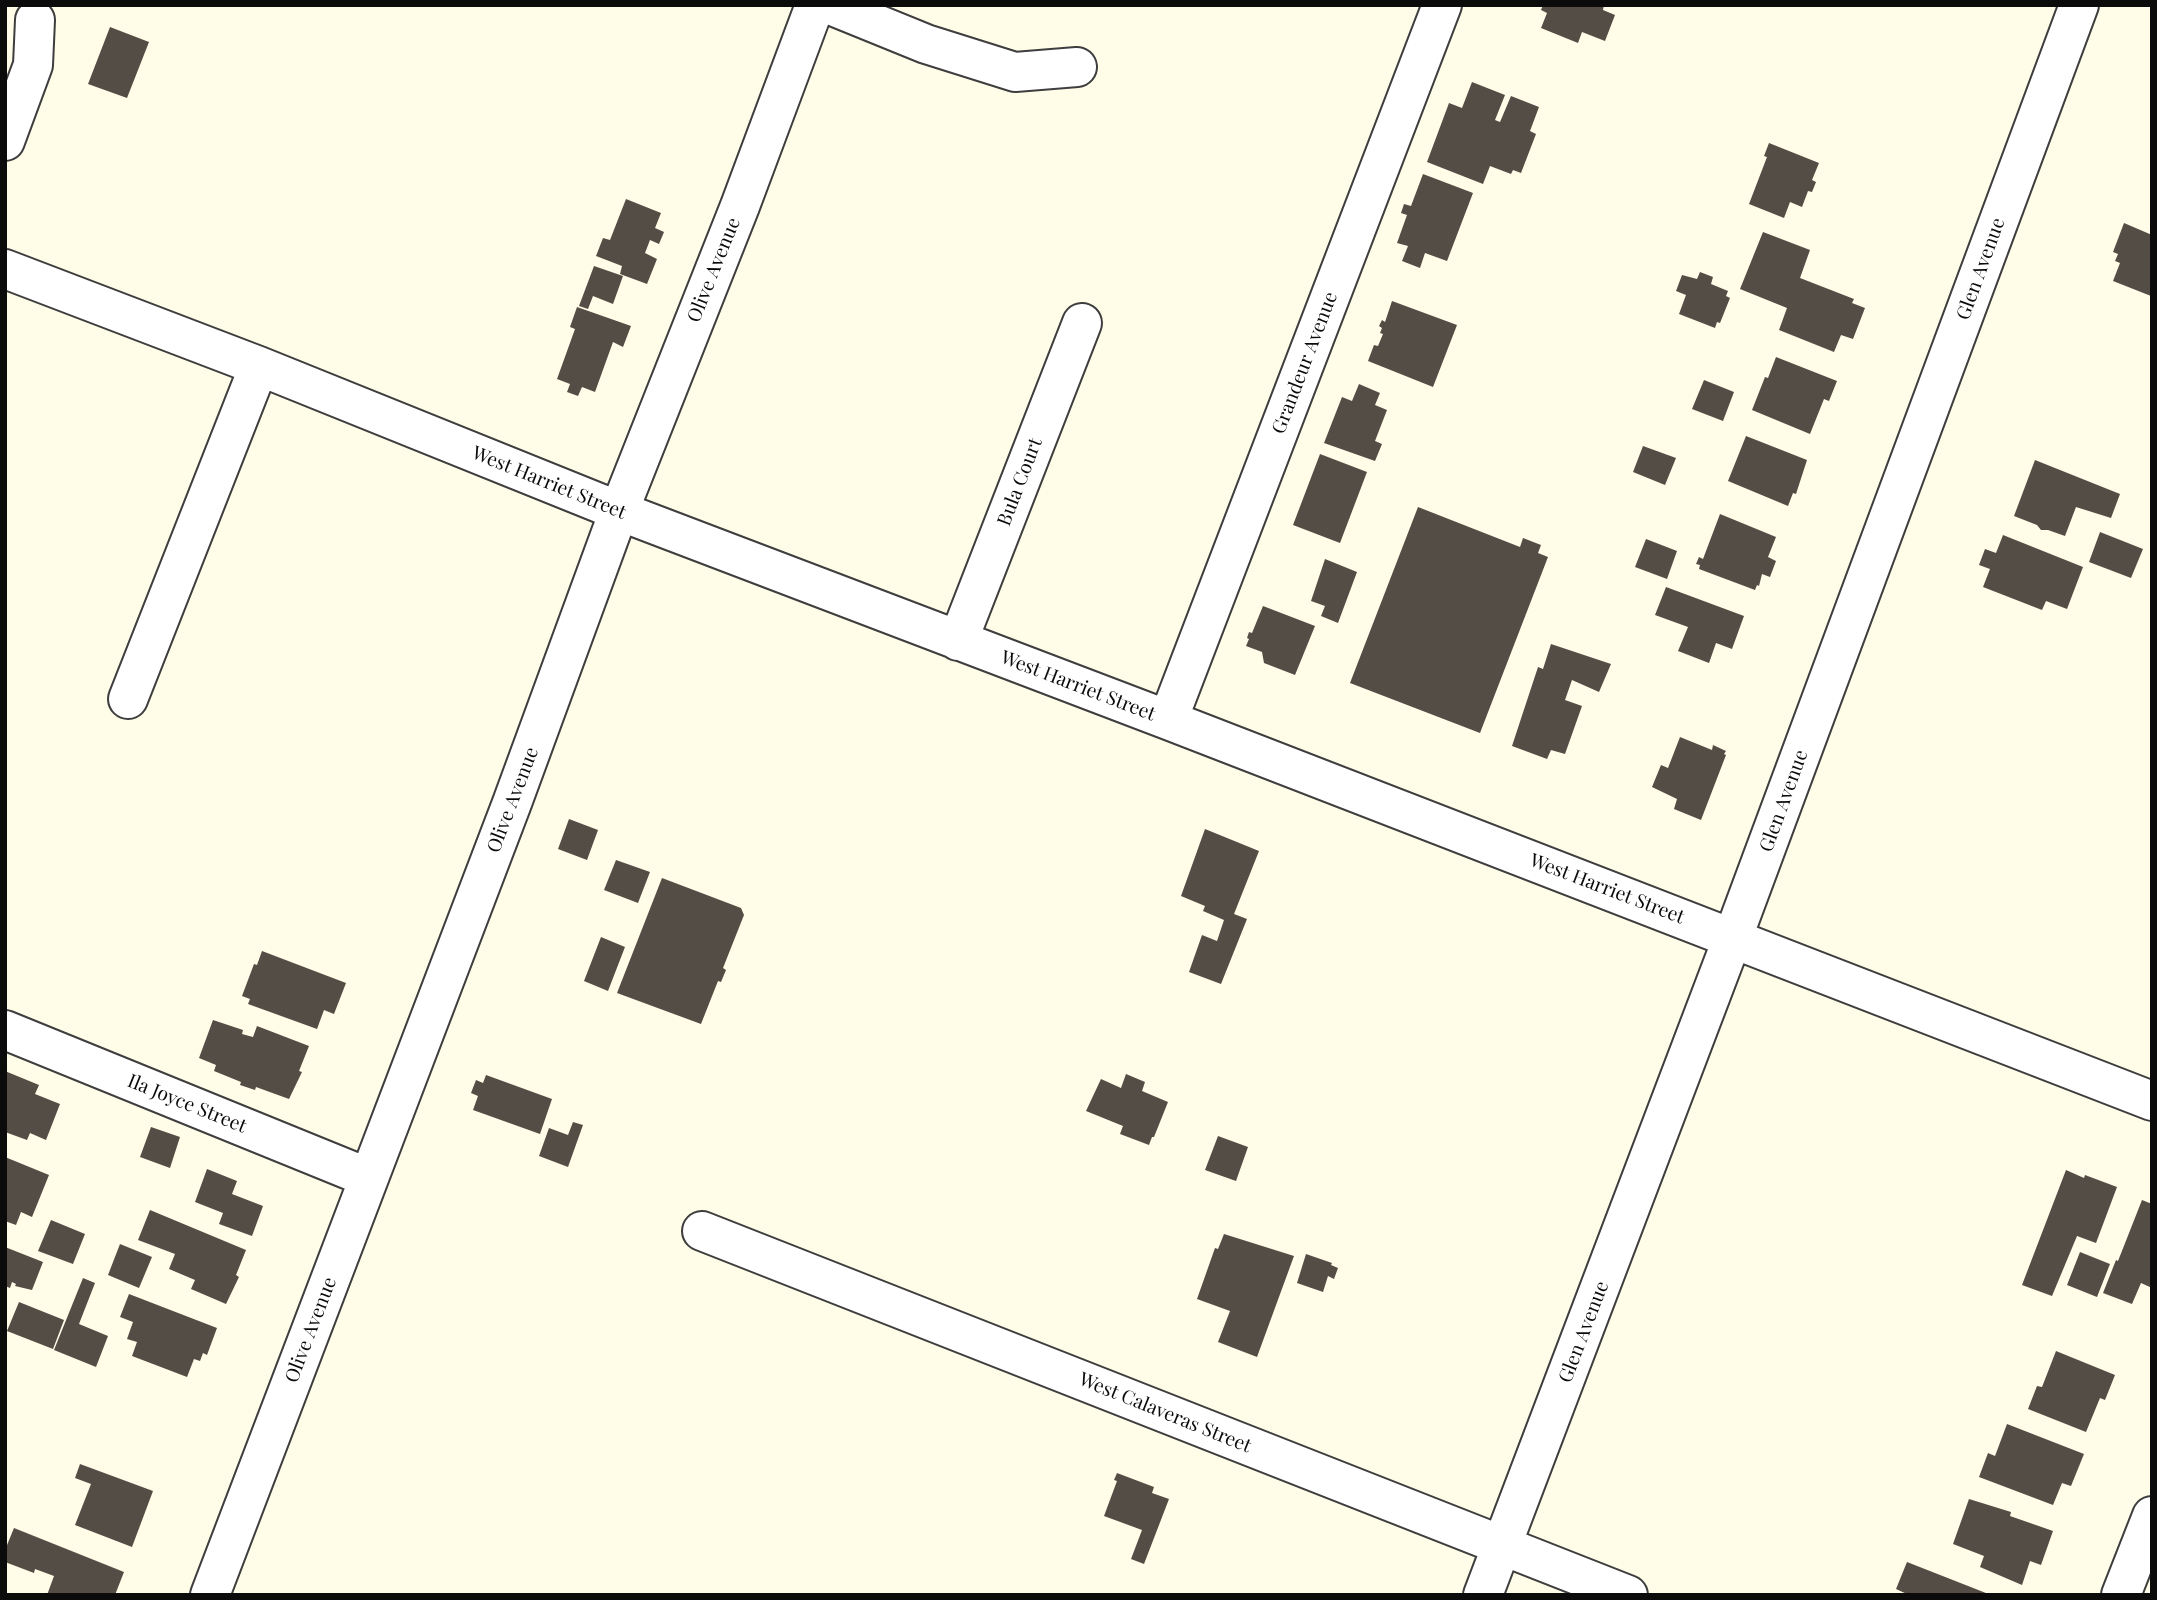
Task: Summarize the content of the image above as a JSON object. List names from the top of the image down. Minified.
{"streets":{"street":["Glen Avenue","Olive Avenue","Grandeur Avenue","Bula Court","West Harriet Street","Ila Joyce Street","West Calaveras Street"]},"crossings":[["Glen Avenue","West Harriet Street"],["Glen Avenue","West Calaveras Street"],["Olive Avenue","West Harriet Street"],["Olive Avenue","Ila Joyce Street"],["Grandeur Avenue","West Harriet Street"],["Bula Court","West Harriet Street"]]}
